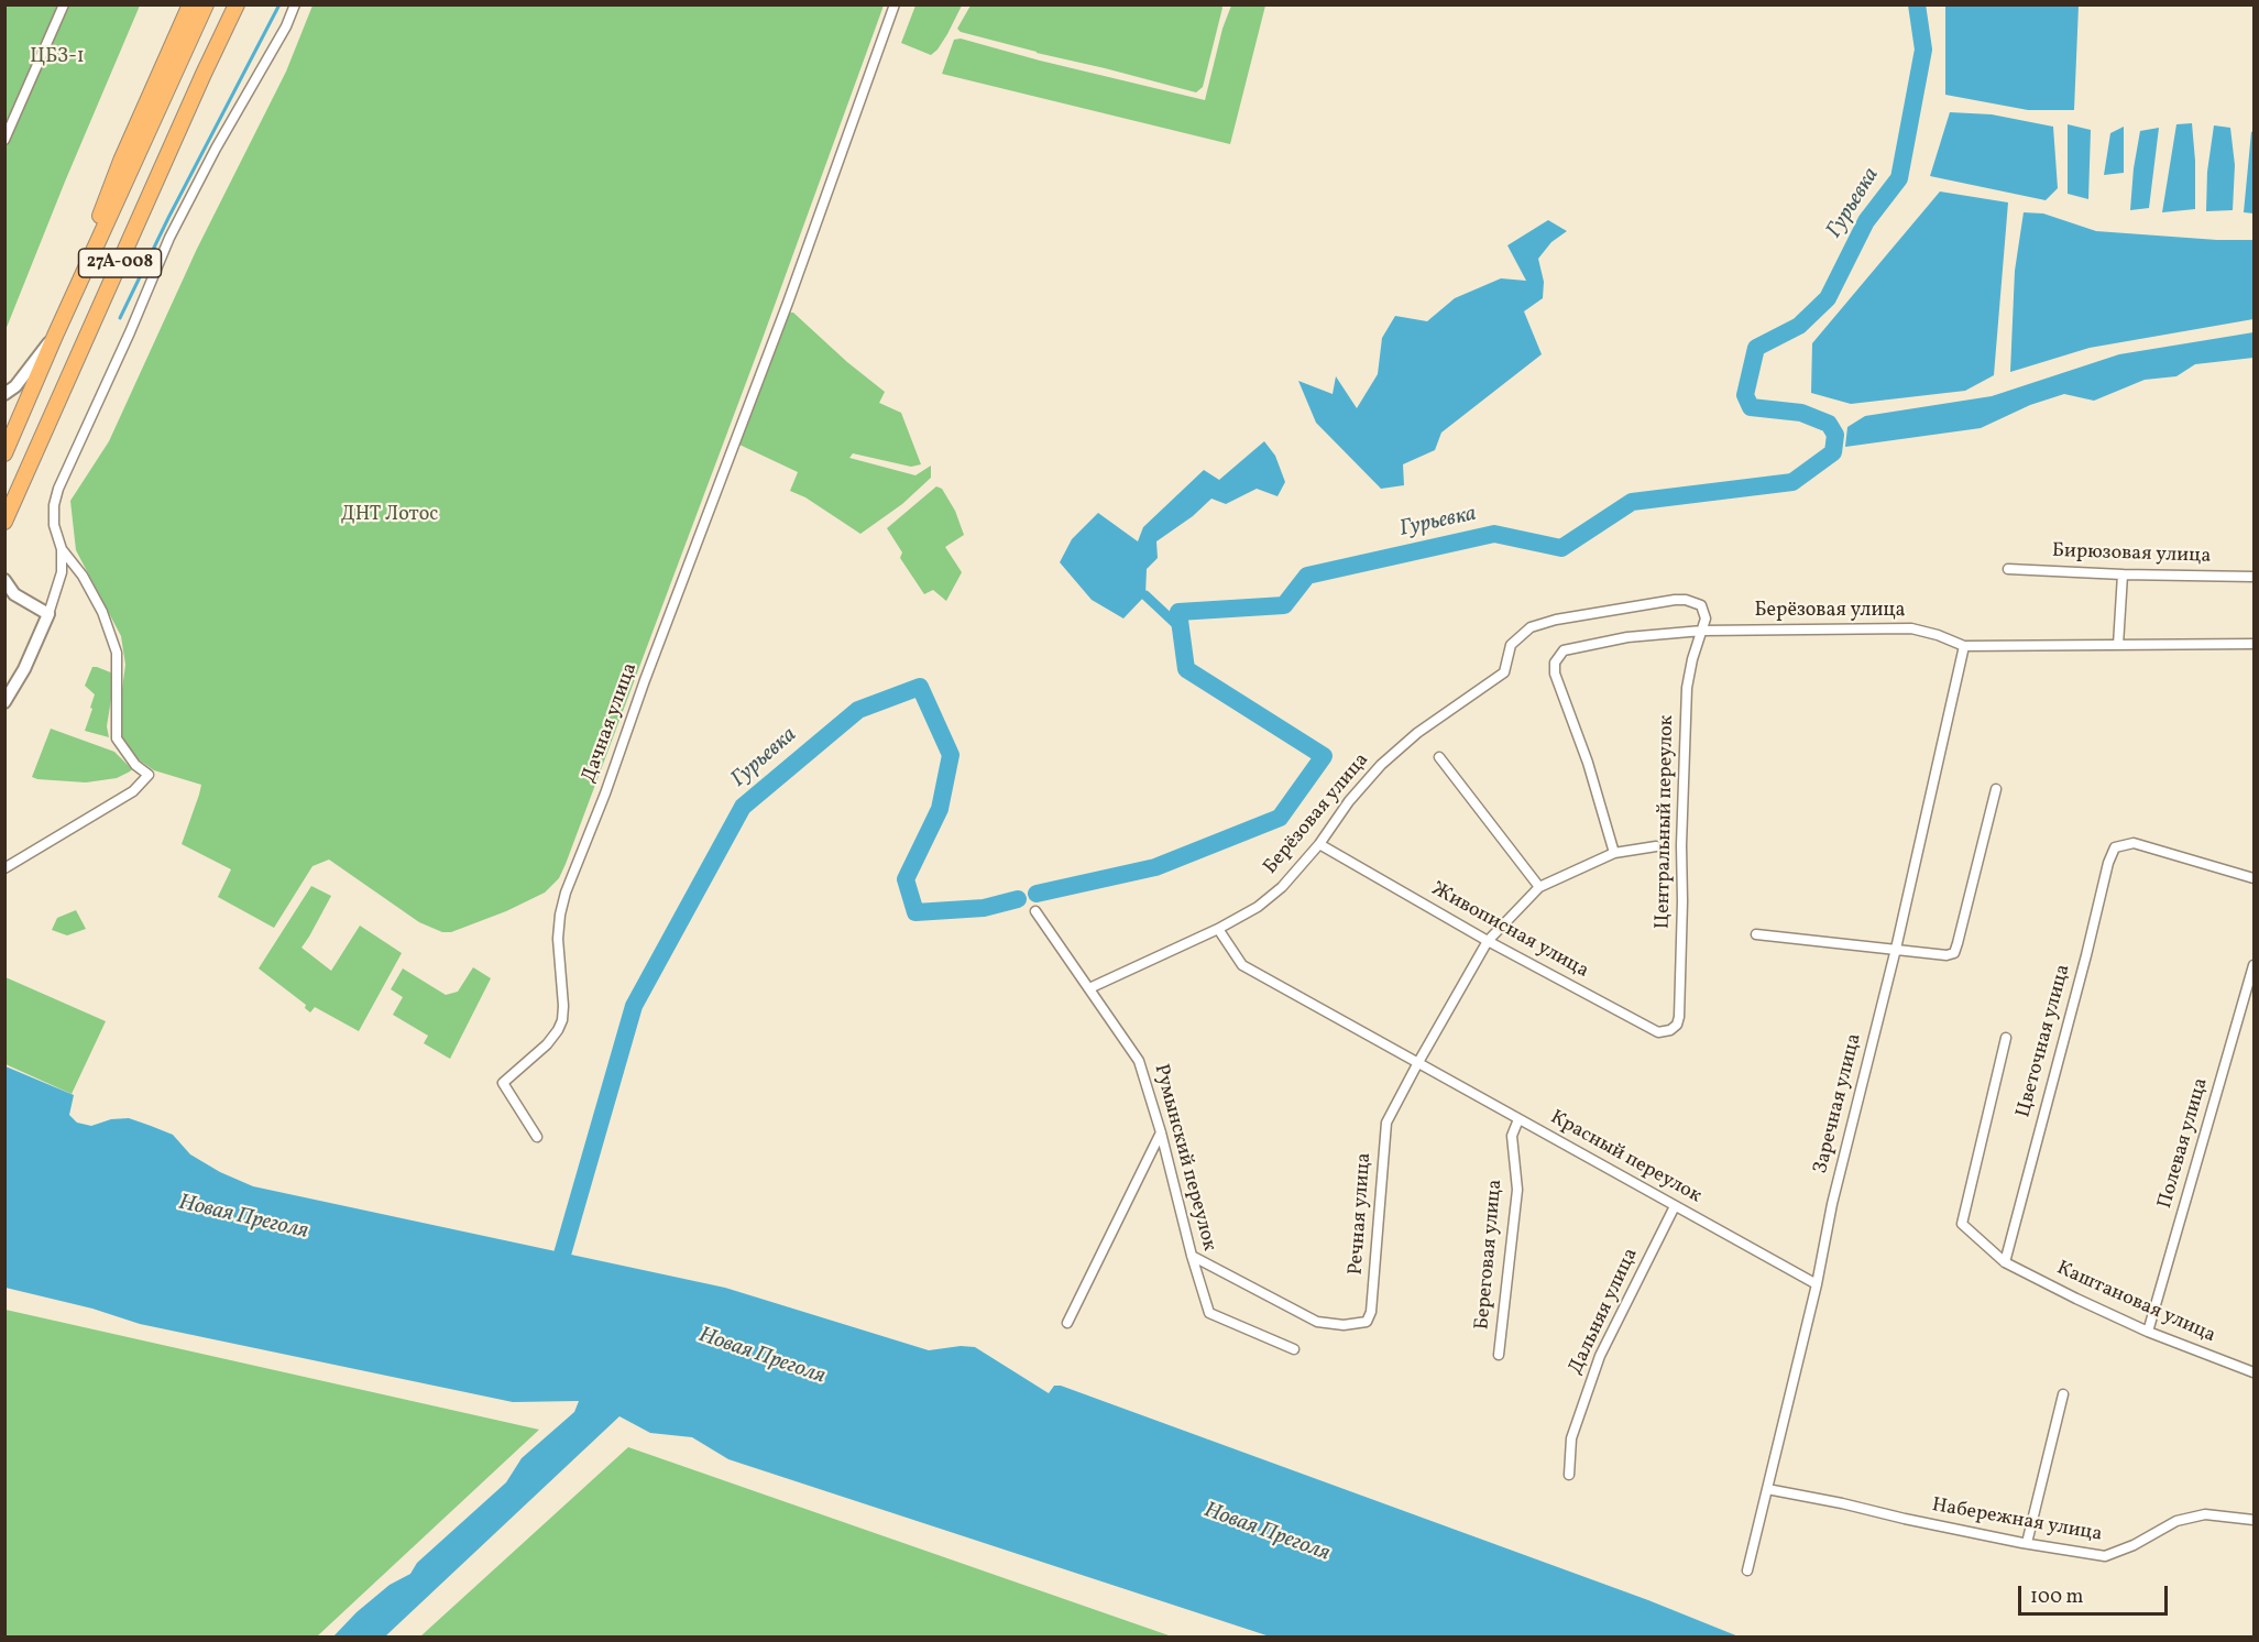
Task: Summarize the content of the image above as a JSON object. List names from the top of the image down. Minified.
{"streets":{"highway":["27А-008"],"street":["Бирюзовая улица","Берёзовая улица","Дачная улица","Центральный переулок","Живописная улица","Цветочная улица","Заречная улица","Полевая улица","Румынский переулок","Красный переулок","Речная улица","Береговая улица","Каштановая улица","Дальняя улица","Набережная улица"]},"crossings":[["Берёзовая улица","Центральный переулок"],["Берёзовая улица","Живописная улица"],["Берёзовая улица","Заречная улица"],["Берёзовая улица","Румынский переулок"],["Берёзовая улица","Красный переулок"],["Центральный переулок","Живописная улица"],["Центральный переулок","Речная улица"],["Живописная улица","Речная улица"],["Цветочная улица","Каштановая улица"],["Заречная улица","Красный переулок"],["Заречная улица","Набережная улица"],["Полевая улица","Каштановая улица"],["Румынский переулок","Речная улица"],["Красный переулок","Речная улица"],["Красный переулок","Береговая улица"],["Красный переулок","Дальняя улица"]],"water":["Гурьевка","Новая Преголя"],"parks":["ЦБЗ-1","ДНТ Лотос"],"scale_bar":"100 m"}
